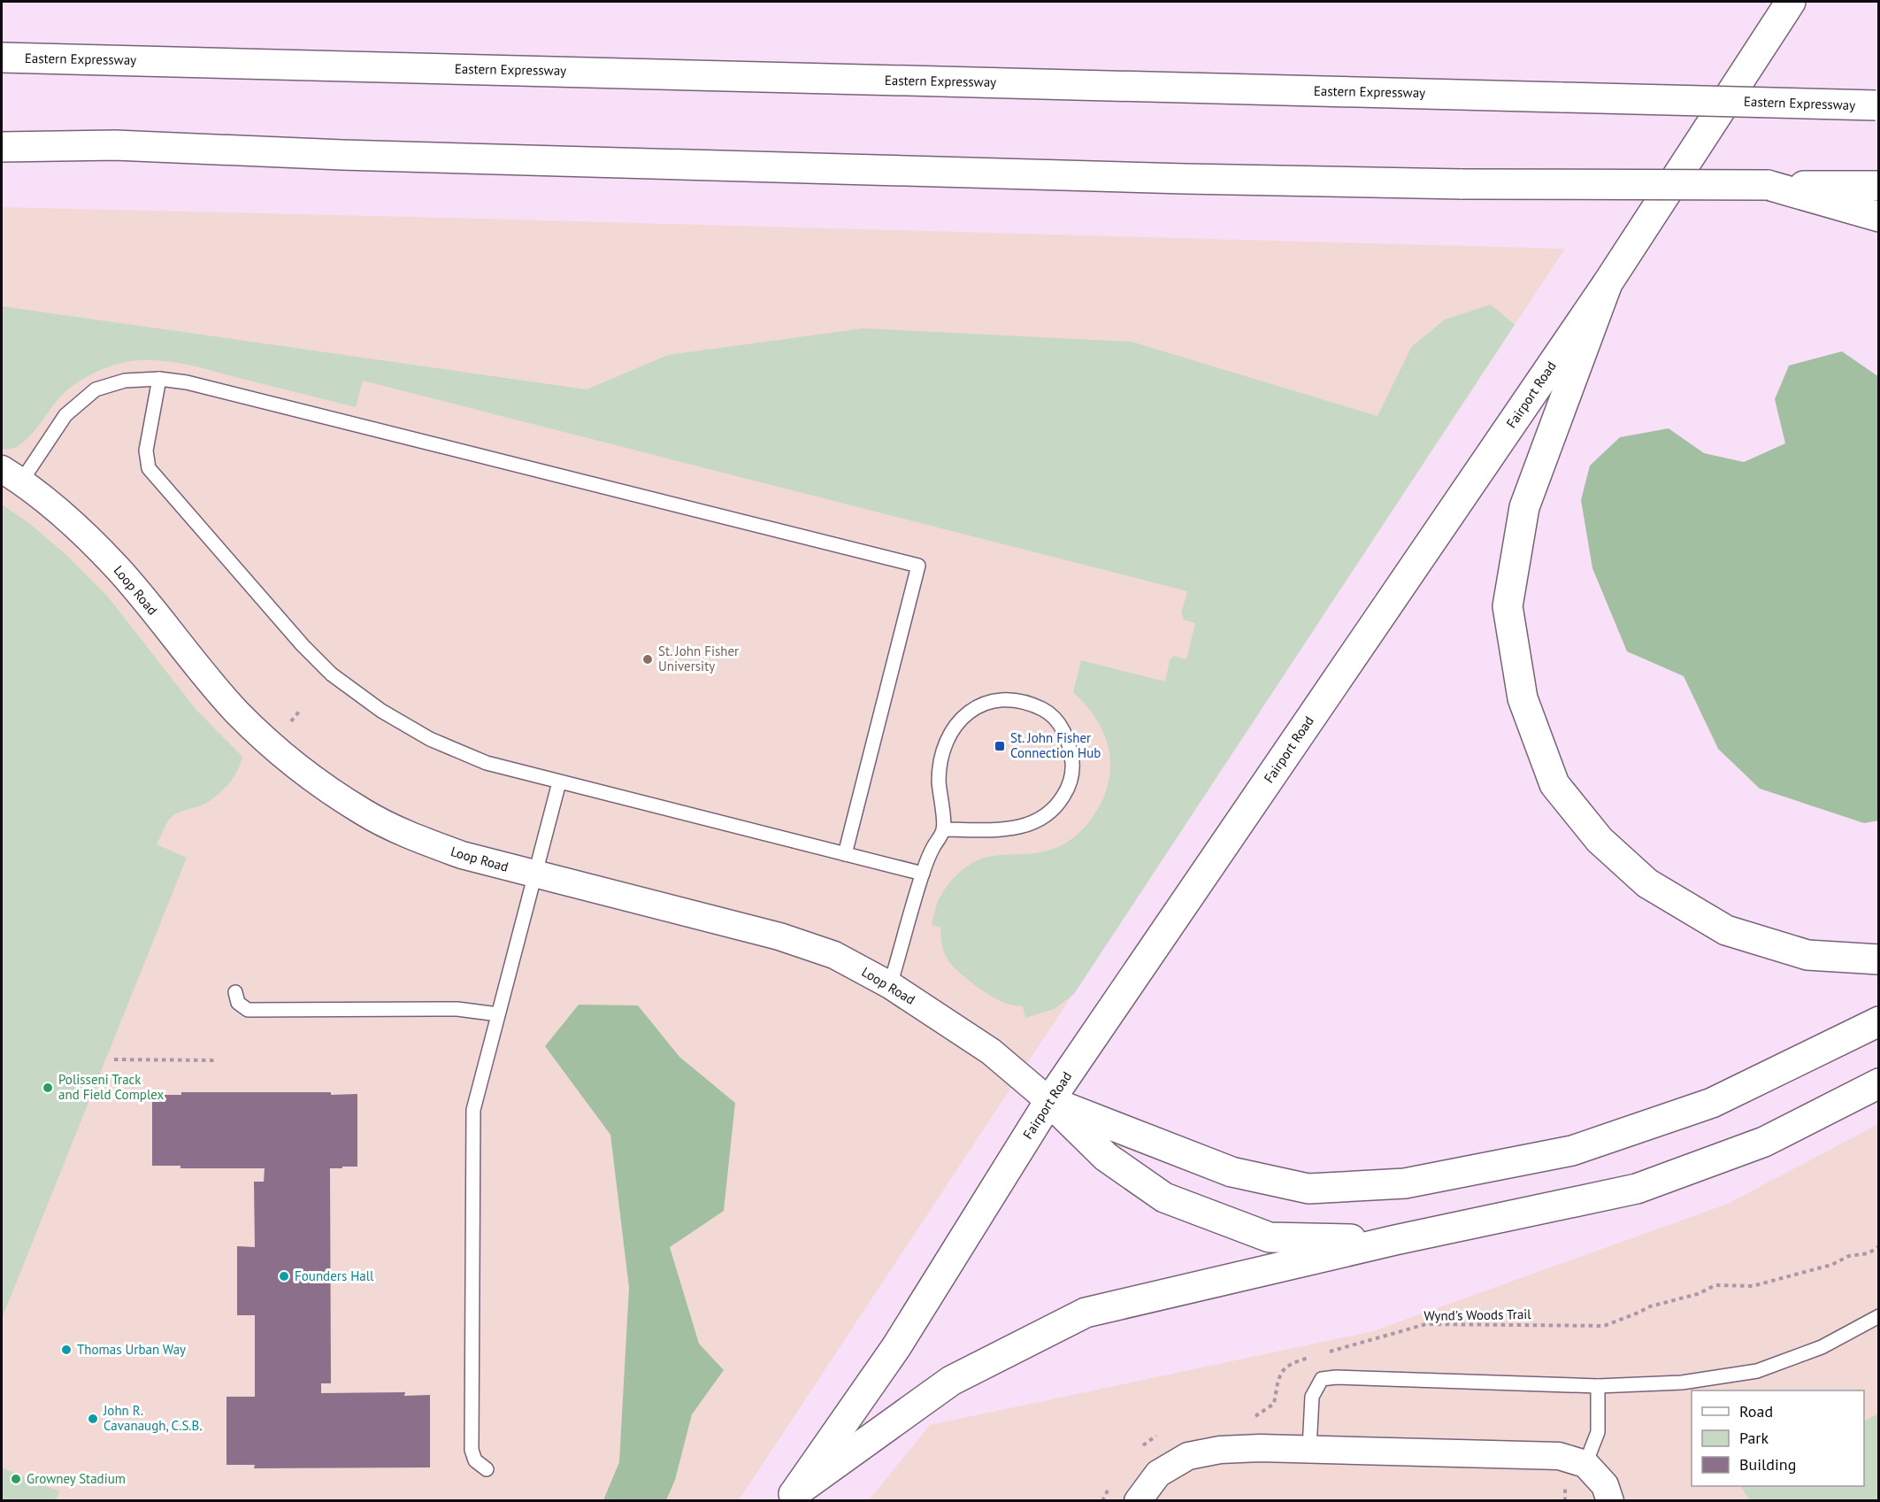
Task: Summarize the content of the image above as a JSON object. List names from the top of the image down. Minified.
{"streets":{"main road":["Eastern Expressway","Fairport Road"],"street":["Loop Road"],"path":["Wynd's Woods Trail"]},"crossings":[["Fairport Road","Loop Road"]],"places":{"other":["St. John Fisher University","Polisseni Track and Field Complex","Founders Hall","Thomas Urban Way","John R. Cavanaugh, C.S.B.","Growney Stadium"],"transit":["St. John Fisher Connection Hub"]},"legend":["Road","Park","Building"]}
